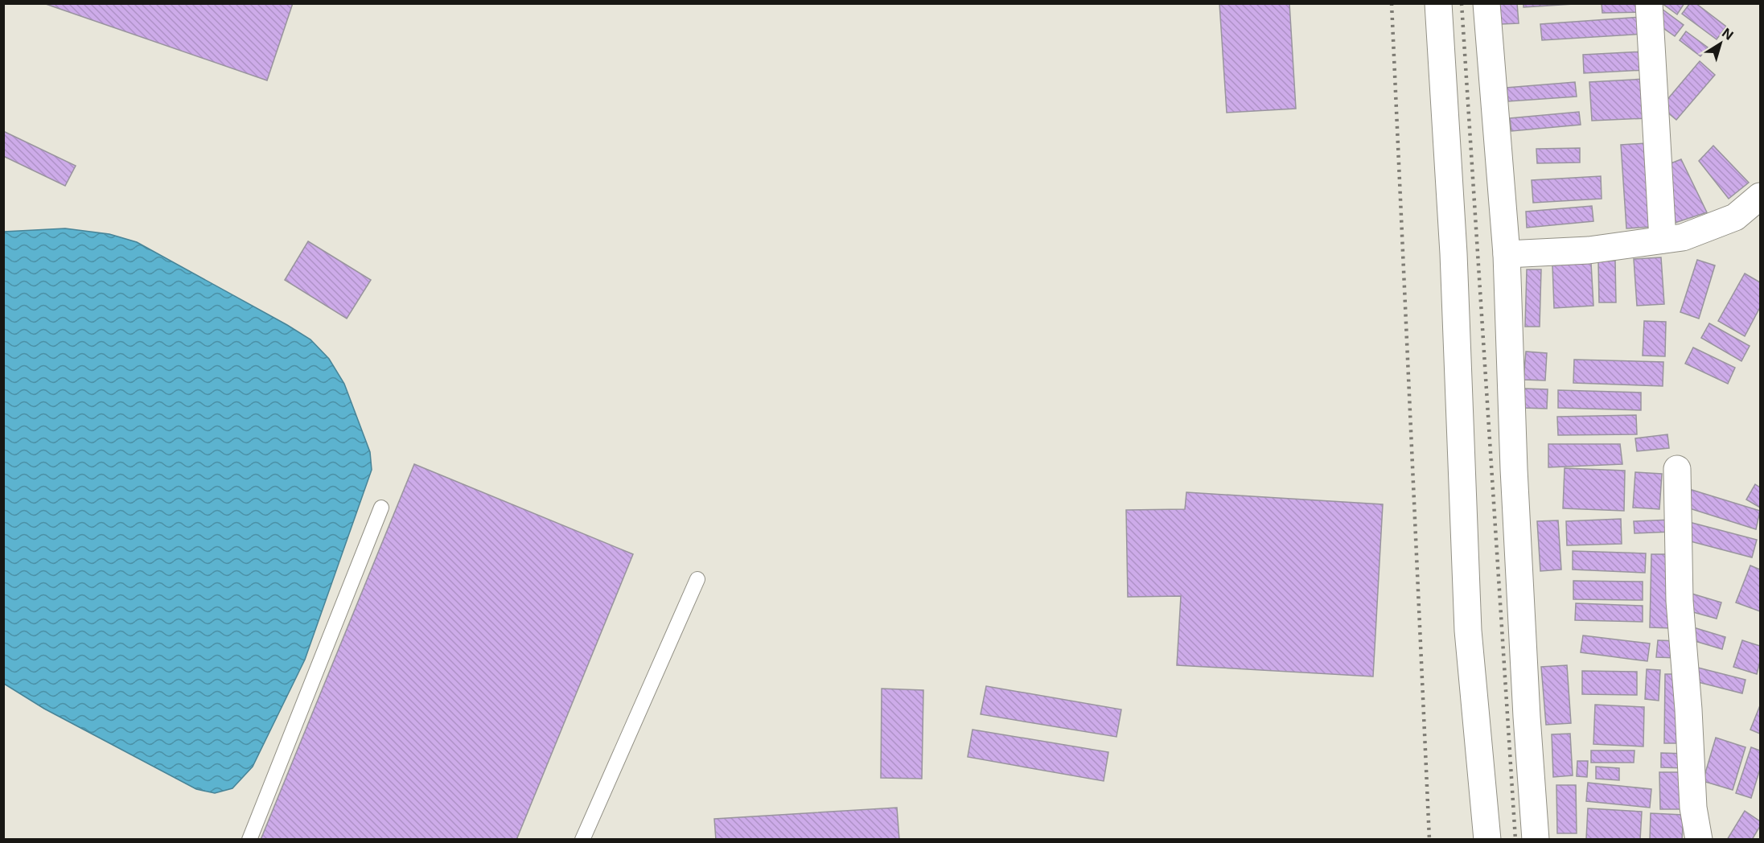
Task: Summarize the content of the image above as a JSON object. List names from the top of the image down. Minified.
{"north":"top right"}
